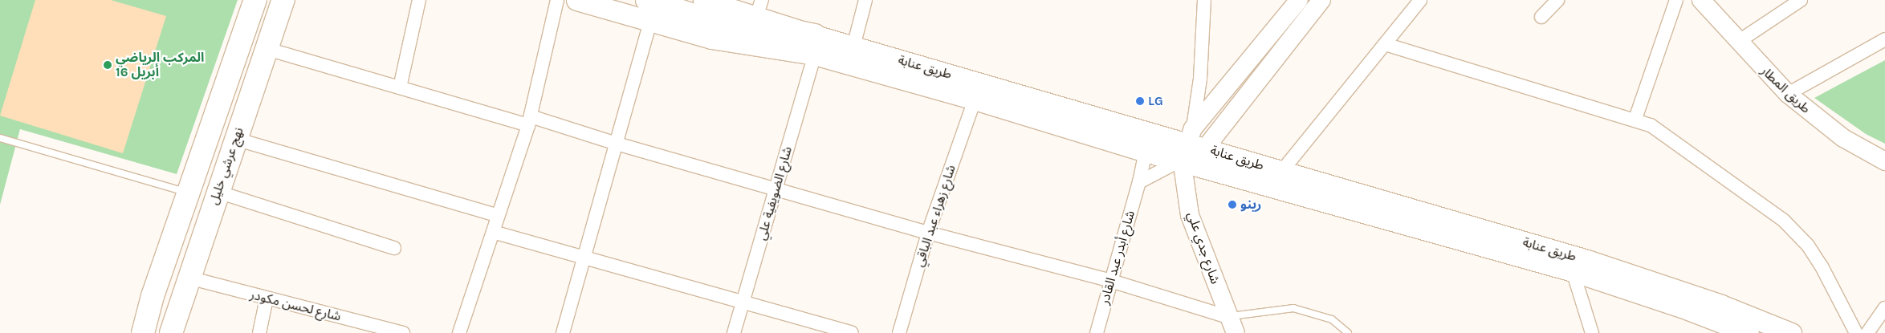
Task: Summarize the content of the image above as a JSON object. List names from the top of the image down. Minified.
{"streets":{"highway":["طريق عنابة","نهج عرشي خليل"],"street":["طريق المطار","شارع الضويفية علي","شارع زهراء عبد الباقي","شارع جدي علي","شارع أبدر عبد القادر","شارع لحسن مكودر"]},"crossings":[["طريق عنابة","شارع الضويفية علي"],["طريق عنابة","شارع زهراء عبد الباقي"],["طريق عنابة","شارع جدي علي"],["طريق عنابة","شارع أبدر عبد القادر"],["نهج عرشي خليل","شارع لحسن مكودر"]],"places":["المركب الرياضي 16 أبريل","LG","رينو"]}
